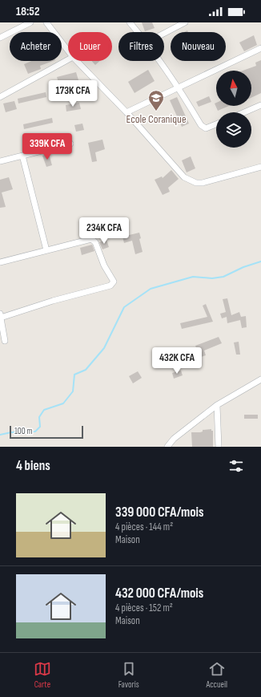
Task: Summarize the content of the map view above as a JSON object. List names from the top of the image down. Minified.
{"places":{"school or university":["Ecole Coranique"]},"scale_bar":"100 m","north":"top","page":{"status":"18:52","chip":["Acheter","Louer","Filtres","Nouveau"],"price":["173K CFA","339K CFA","234K CFA","432K CFA"],"scale":"100 m","heading":"4 biens","list":[{"name":"339 000 CFA/mois","note":"4 pièces · 144 m² · Maison"},{"name":"432 000 CFA/mois","note":"4 pièces · 152 m² · Maison"}],"tabs":["Carte","Favoris","Accueil"]}}
